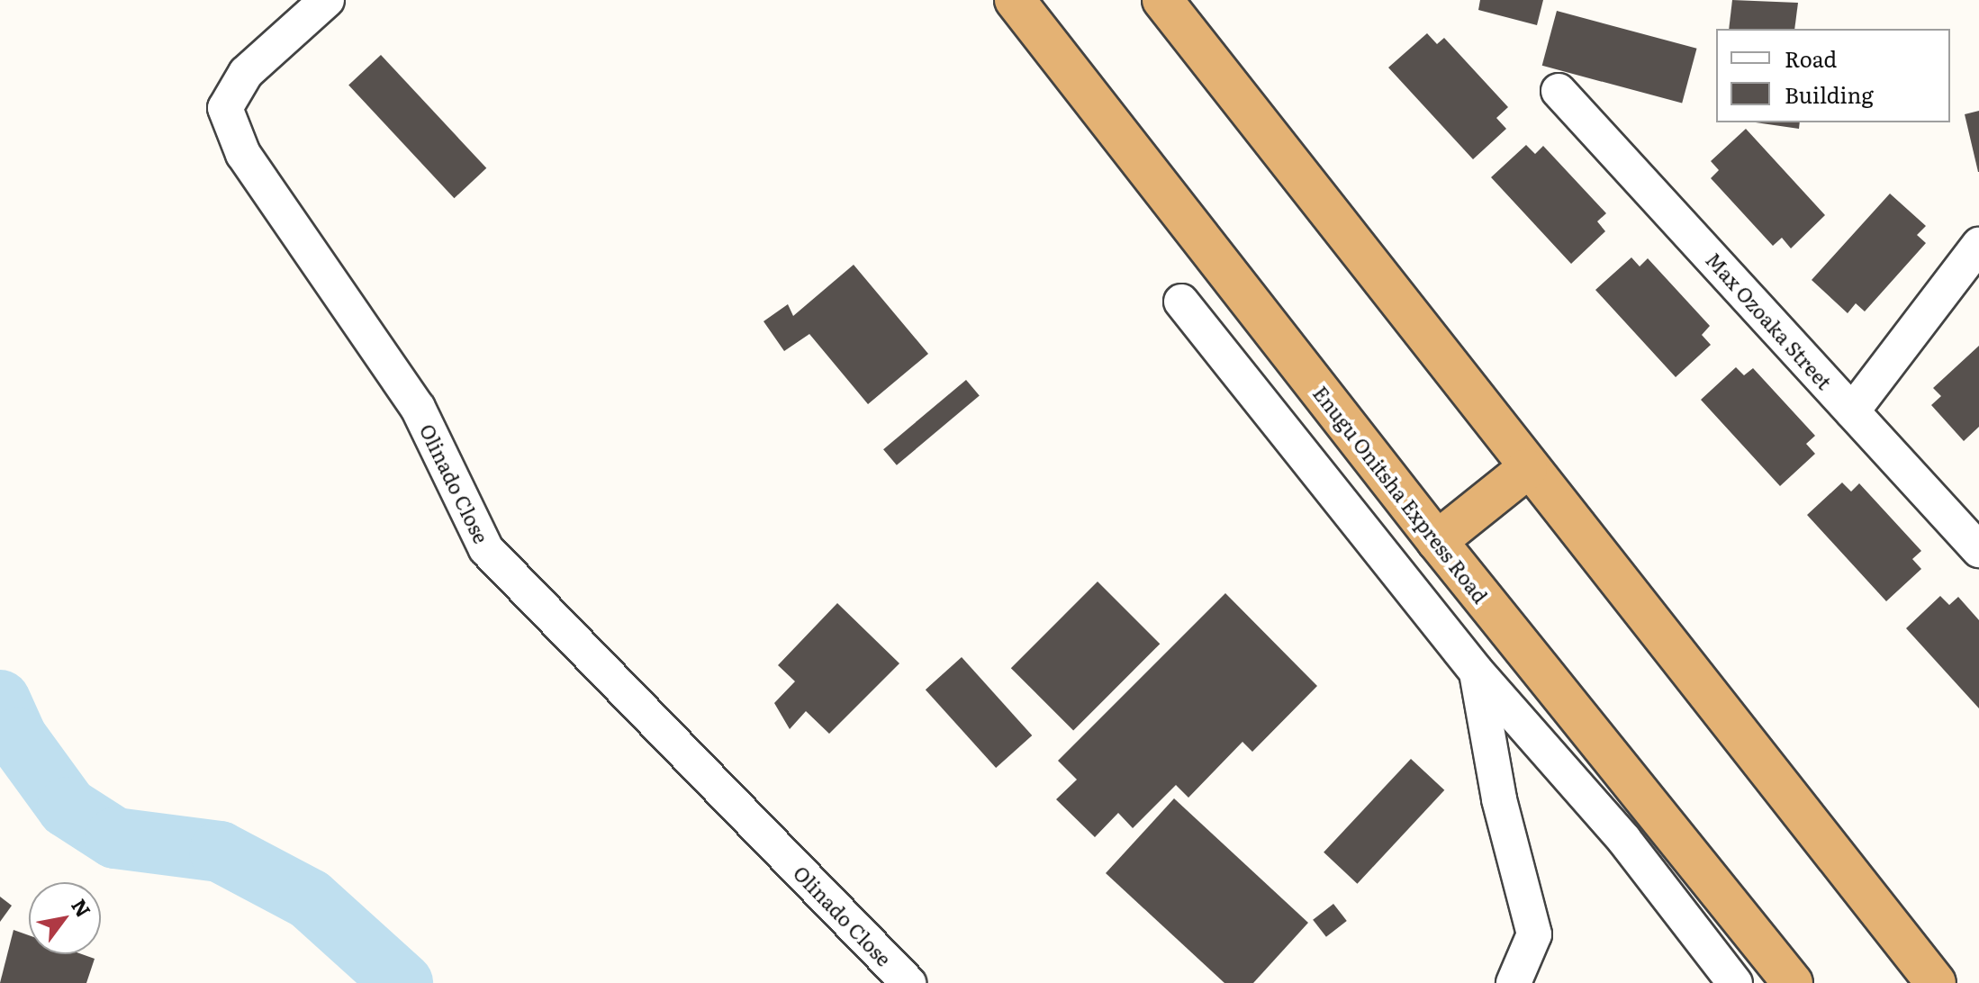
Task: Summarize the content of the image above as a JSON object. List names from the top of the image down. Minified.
{"streets":{"highway":["Enugu Onitsha Express Road"],"street":["Max Ozoaka Street","Olinado Close"]},"legend":["Road","Building"],"north":"top right"}
